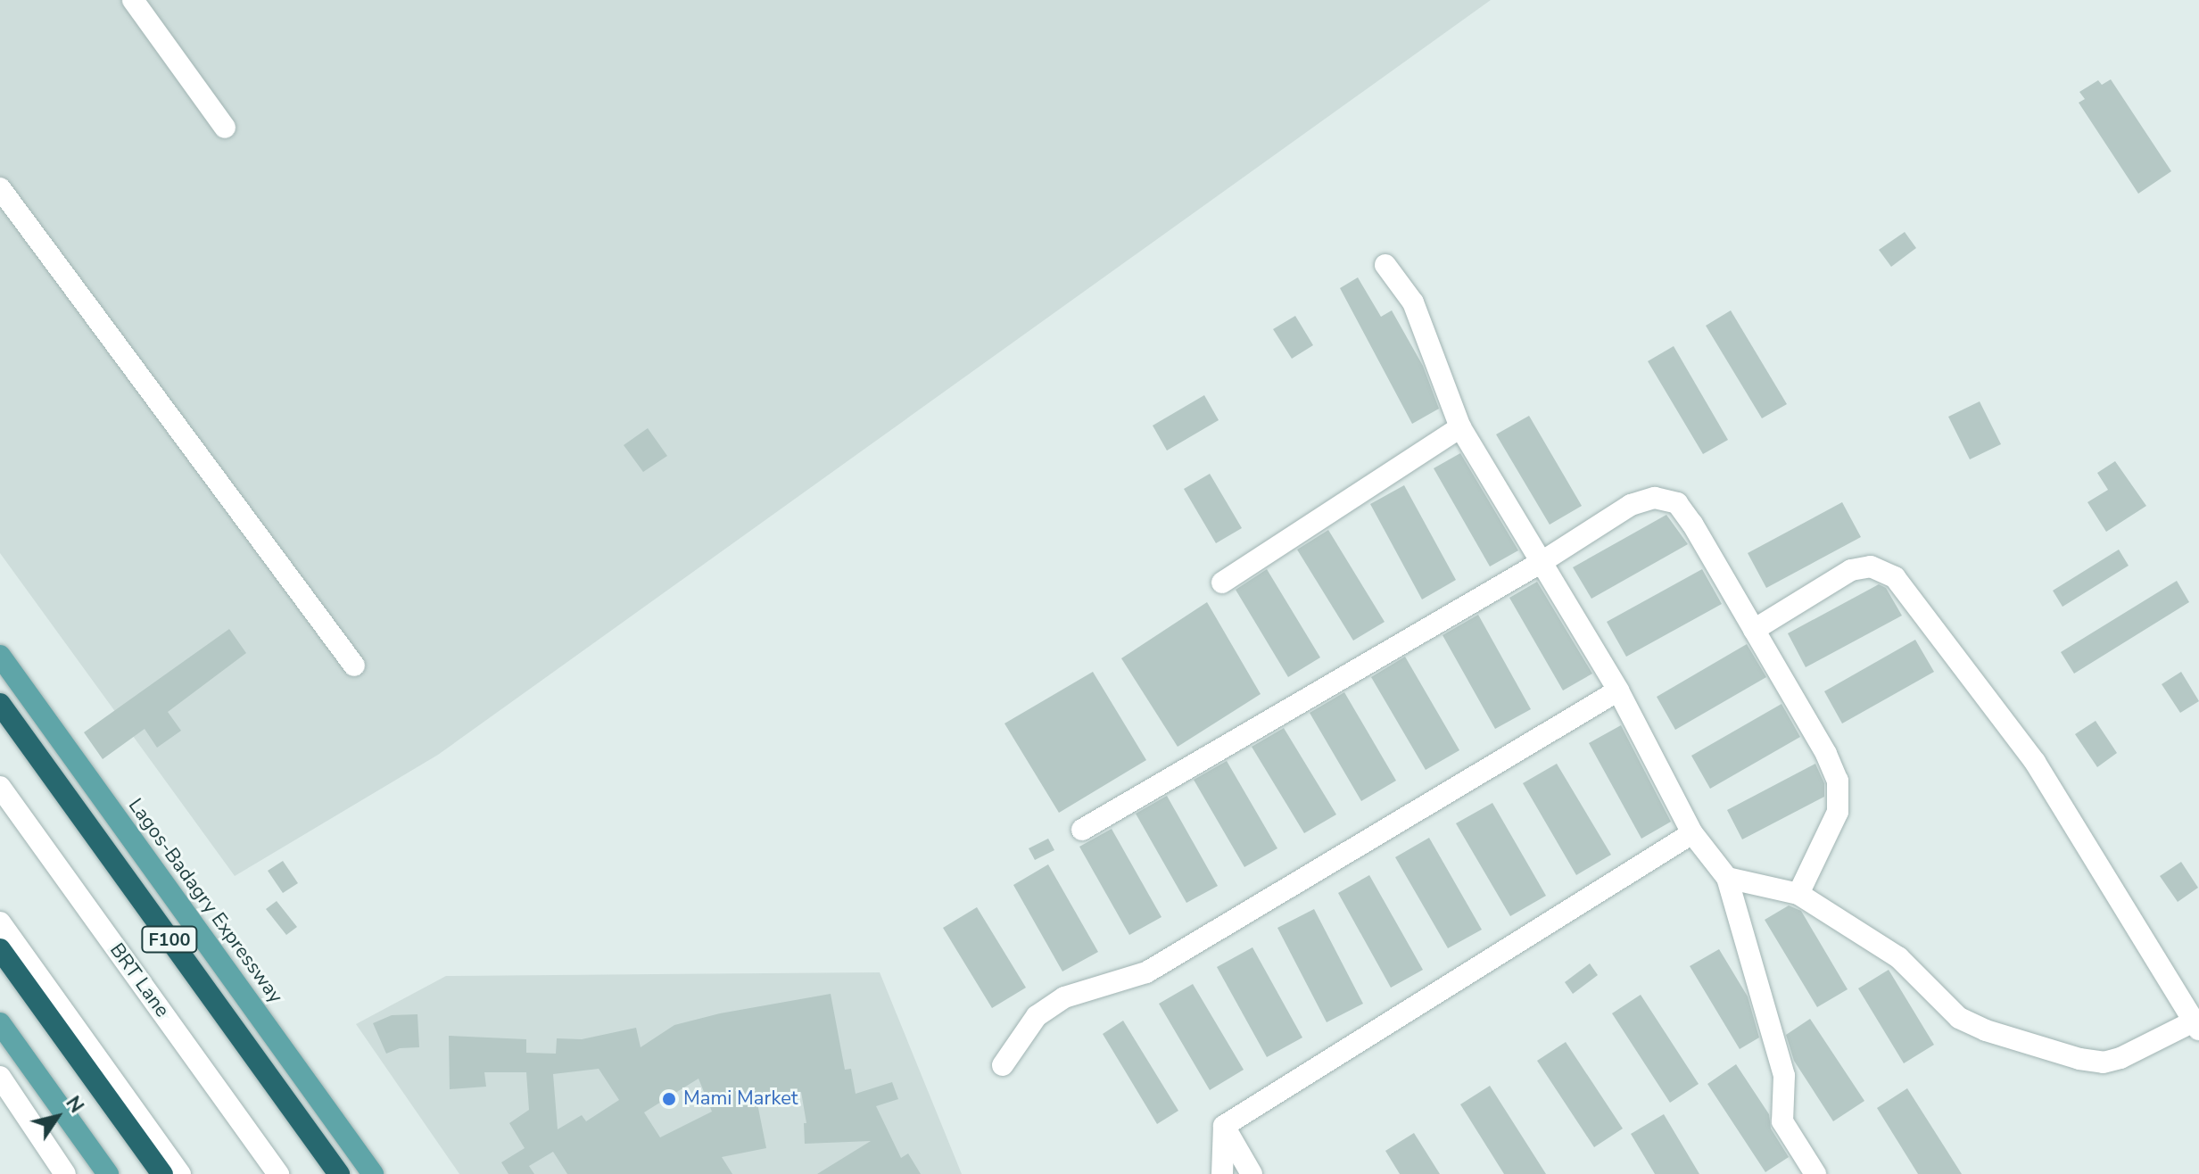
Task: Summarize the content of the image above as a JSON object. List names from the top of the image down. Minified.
{"streets":{"highway":["F100"],"main road":["Lagos-Badagry Expressway"],"street":["BRT Lane"]},"places":["Mami Market"],"north":"top right"}
